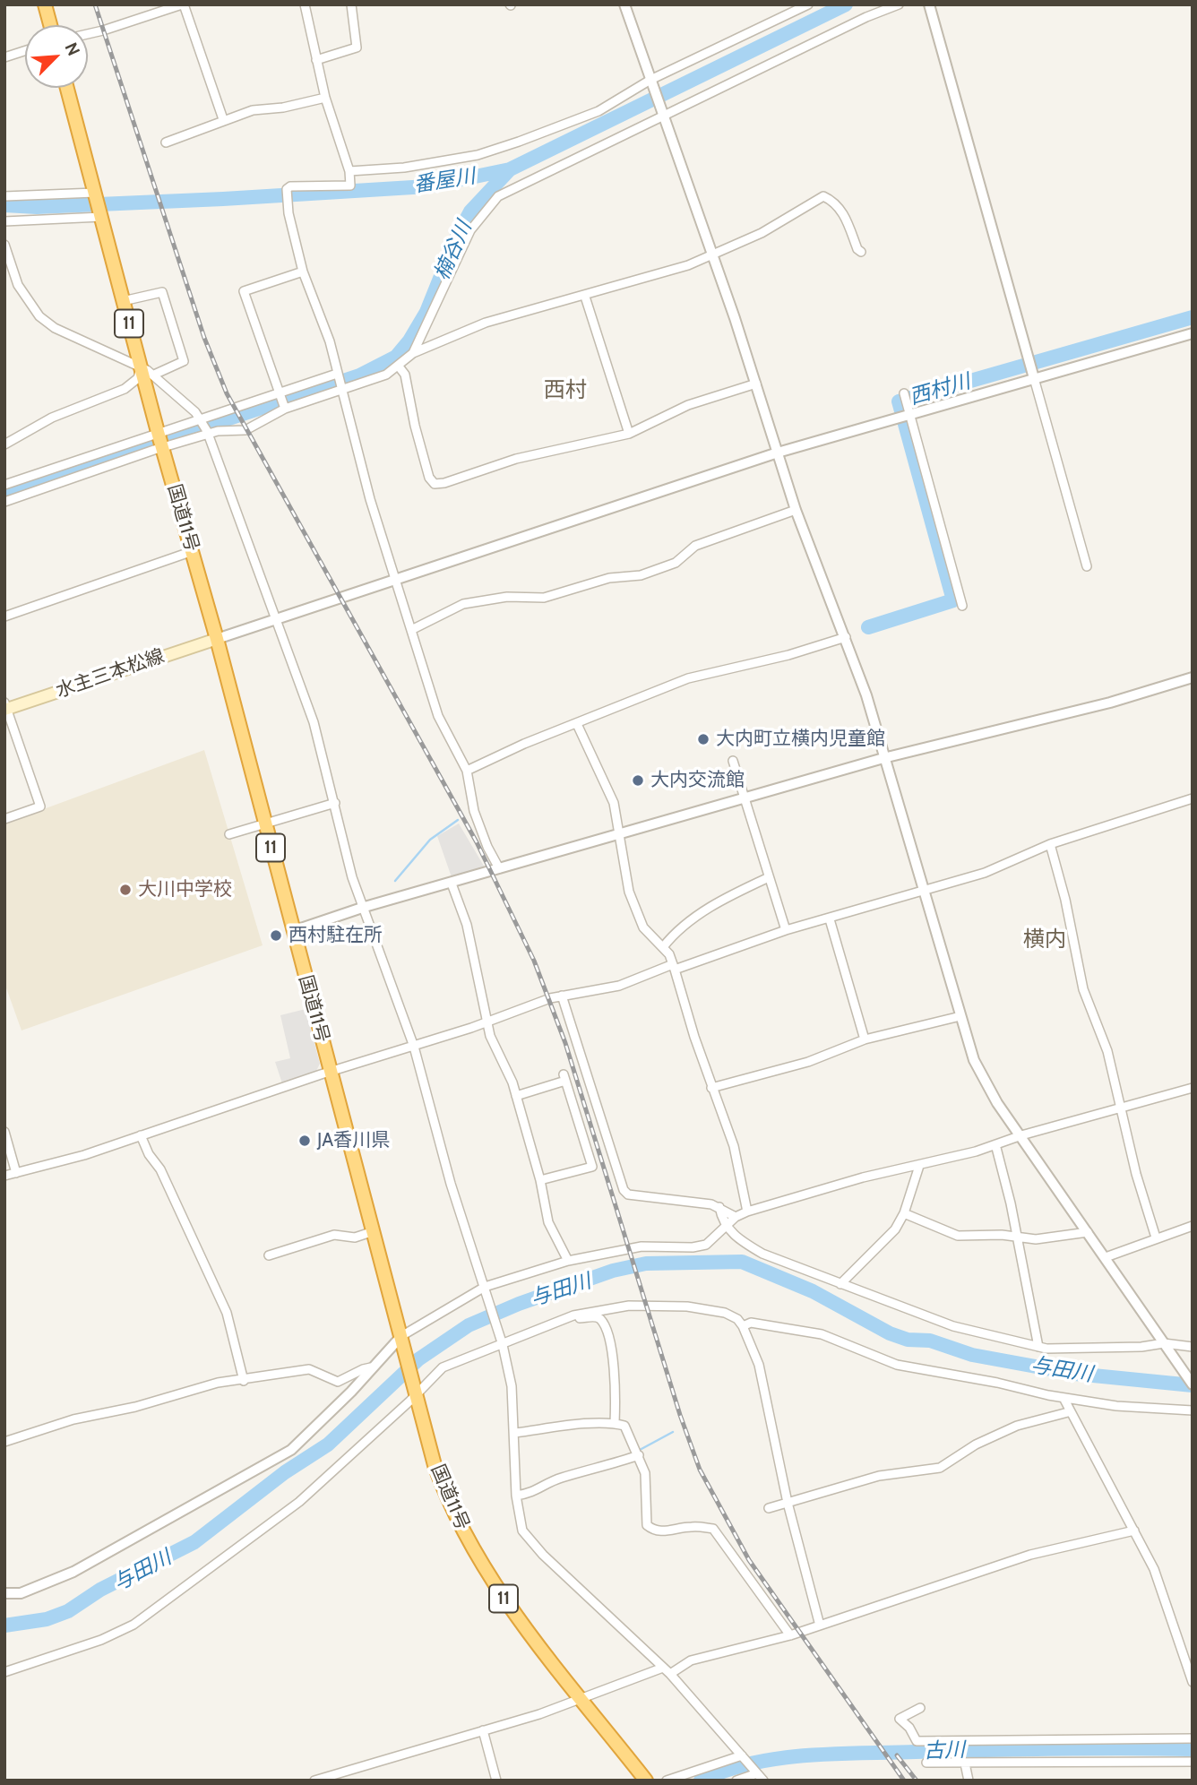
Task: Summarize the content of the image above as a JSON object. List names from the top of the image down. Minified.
{"streets":{"highway":["11","国道11号"],"main road":["水主三本松線"]},"crossings":[["国道11号","水主三本松線"]],"districts":["西村","横内"],"water":["番屋川","楠谷川","西村川","与田川","古川"],"places":["大内町立横内児童館","大内交流館","大川中学校","西村駐在所","JA香川県"],"north":"top right"}
